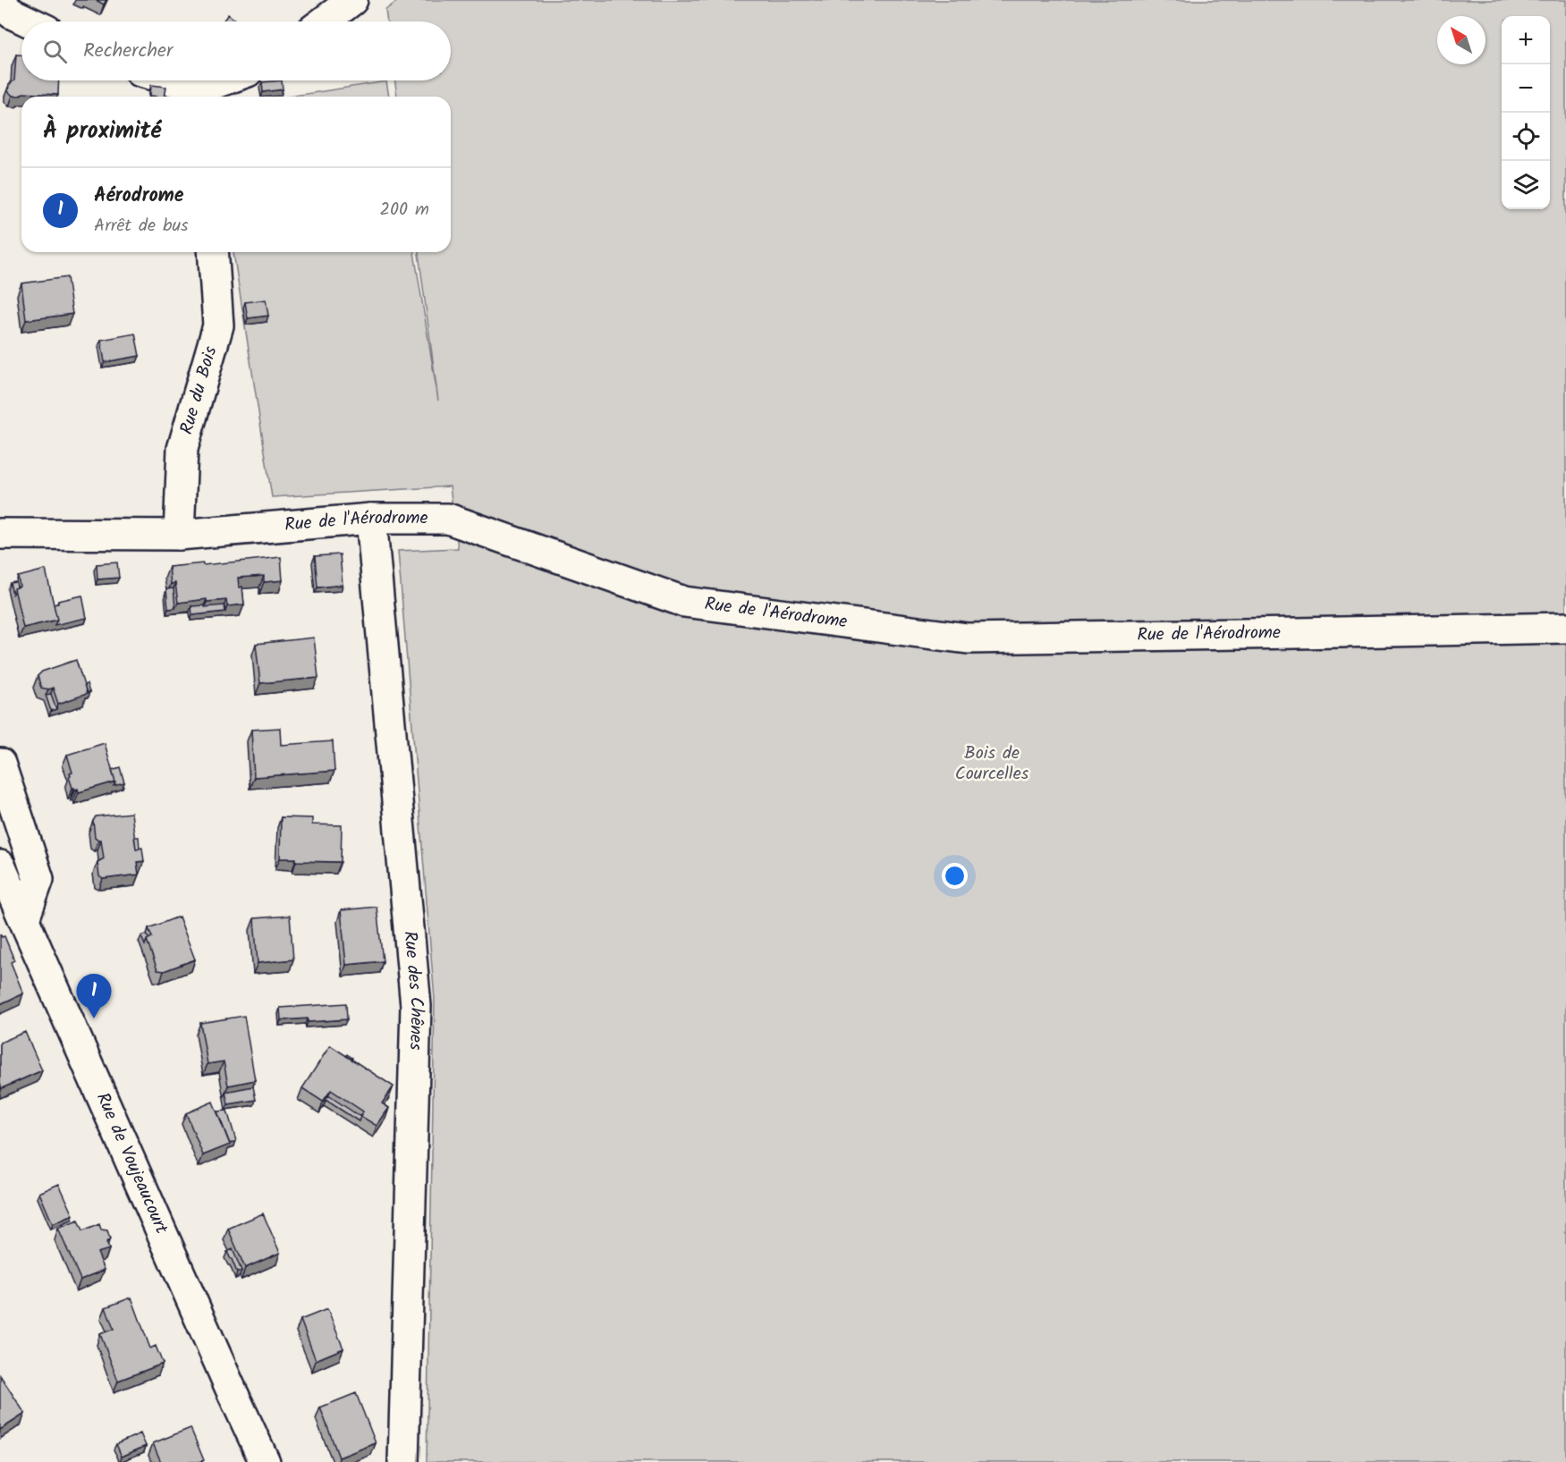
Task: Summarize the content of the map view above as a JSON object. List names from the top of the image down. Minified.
{"streets":{"street":["Rue du Bois","Rue de l'Aérodrome","Rue des Chênes","Rue de Voujeaucourt"]},"crossings":[["Rue du Bois","Rue de l'Aérodrome"],["Rue de l'Aérodrome","Rue des Chênes"]],"parks":["Bois de Courcelles"],"north":"top left","page":{"map_buttons":["+","−"],"search":"Rechercher","heading":"À proximité","list":[{"mark":"1","name":"Aérodrome","note":"Arrêt de bus","value":"200 m"}],"pins":"1"}}
